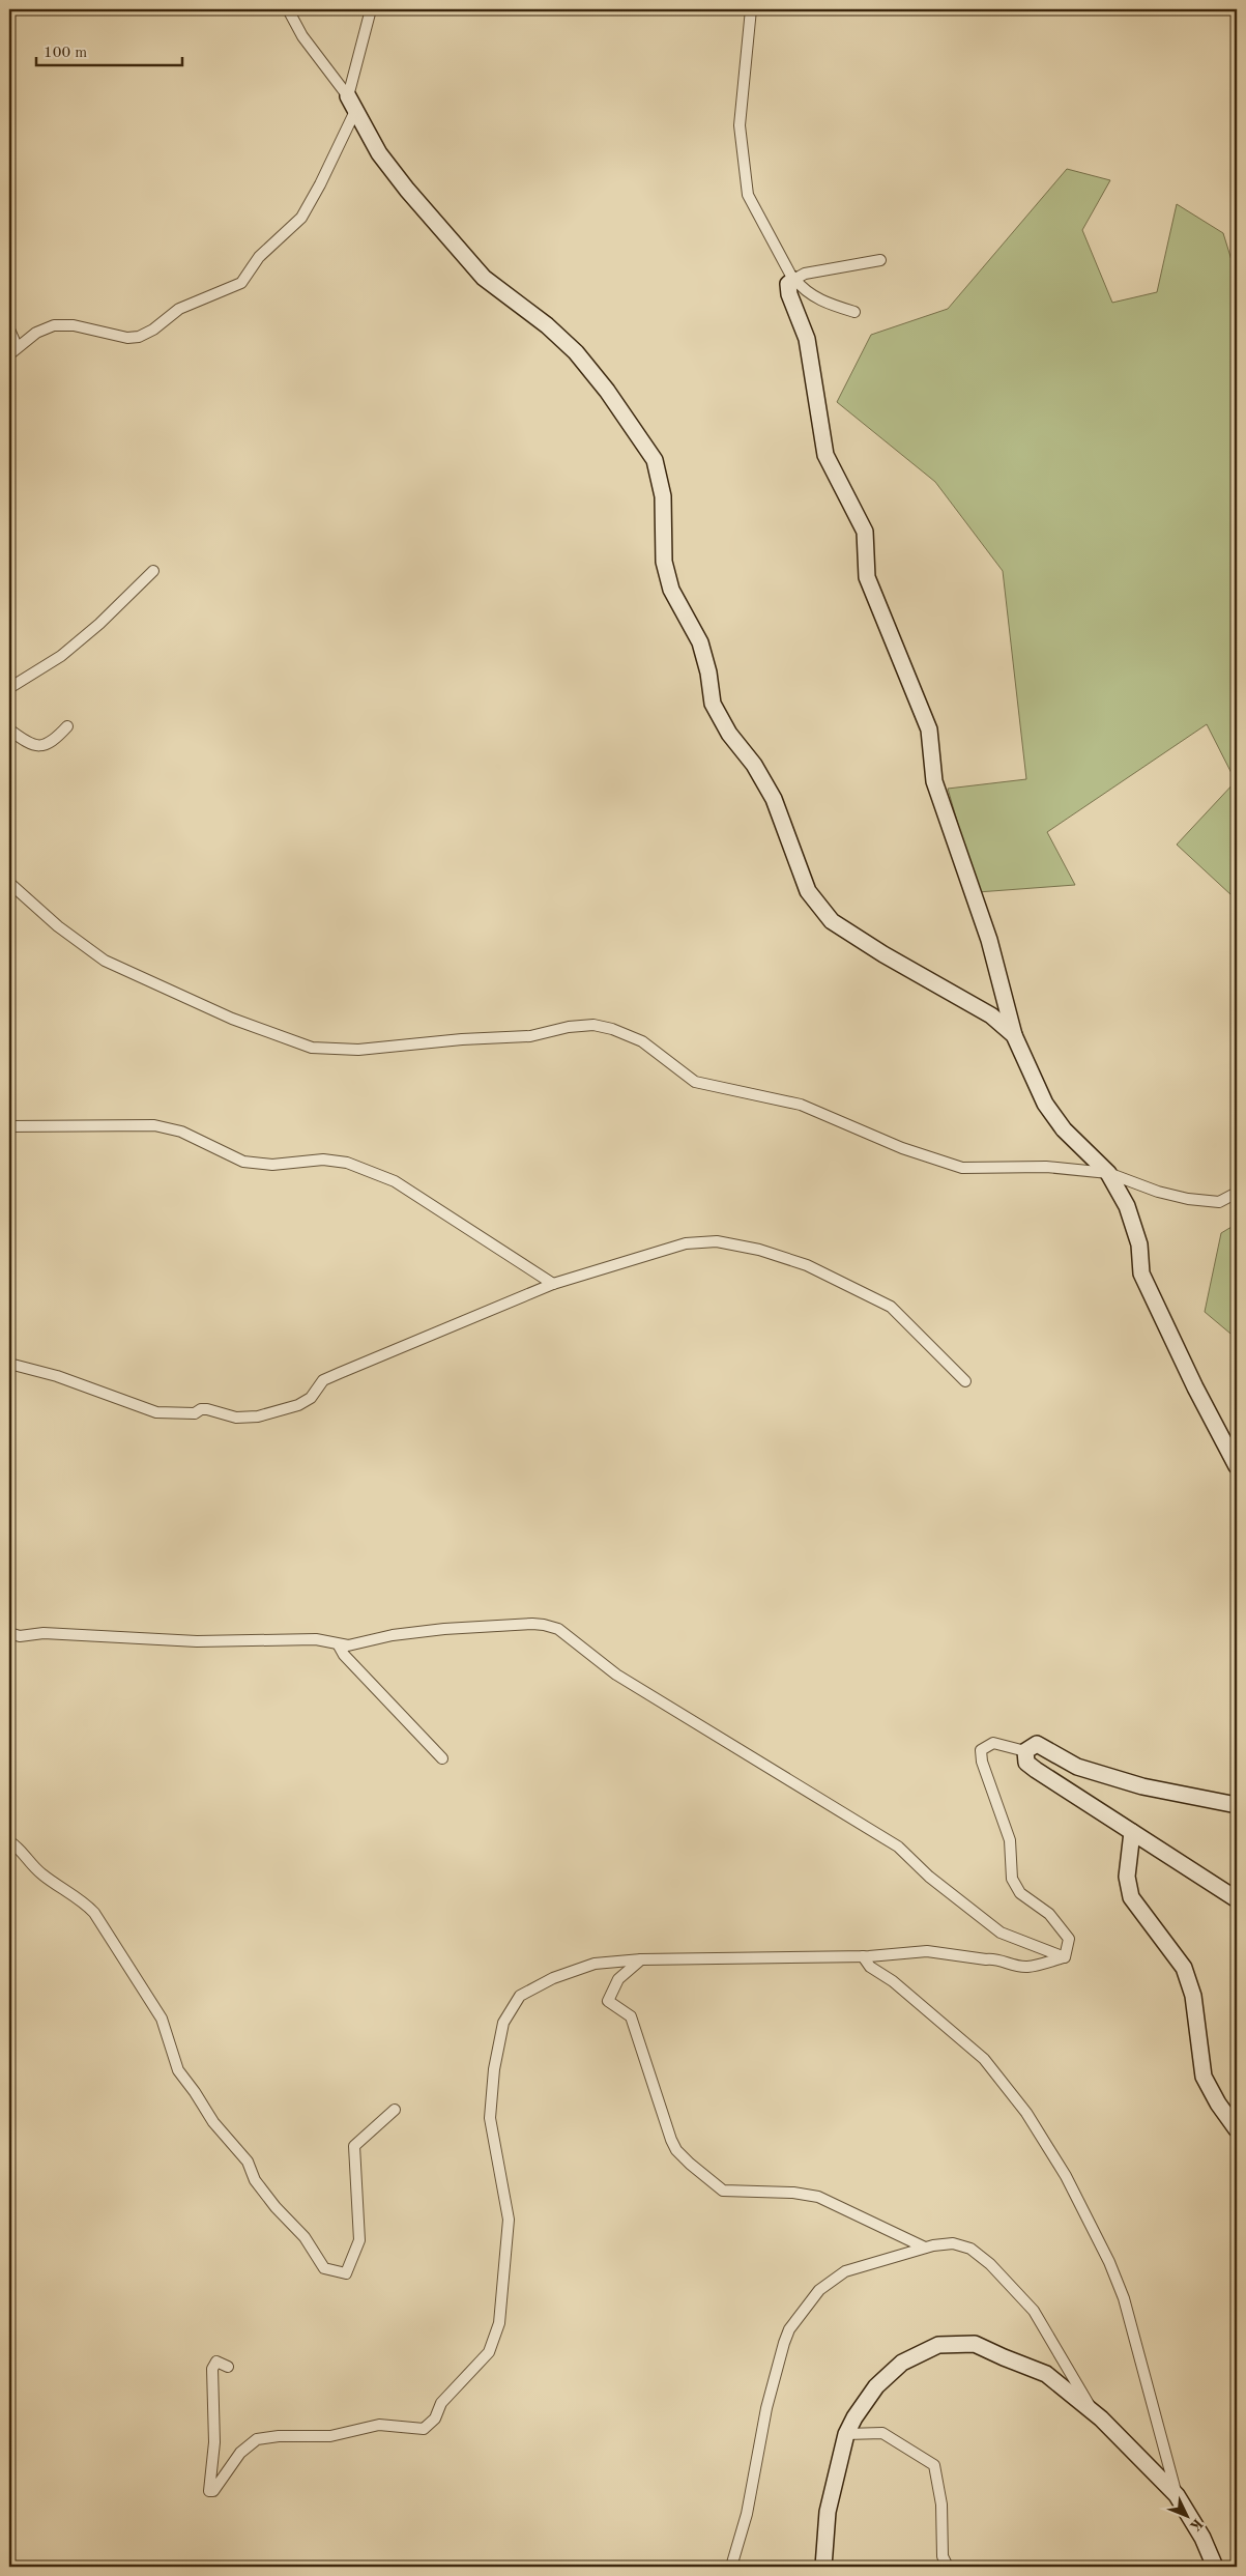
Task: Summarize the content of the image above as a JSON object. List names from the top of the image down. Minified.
{"scale_bar":"100 m","north":"bottom right"}
